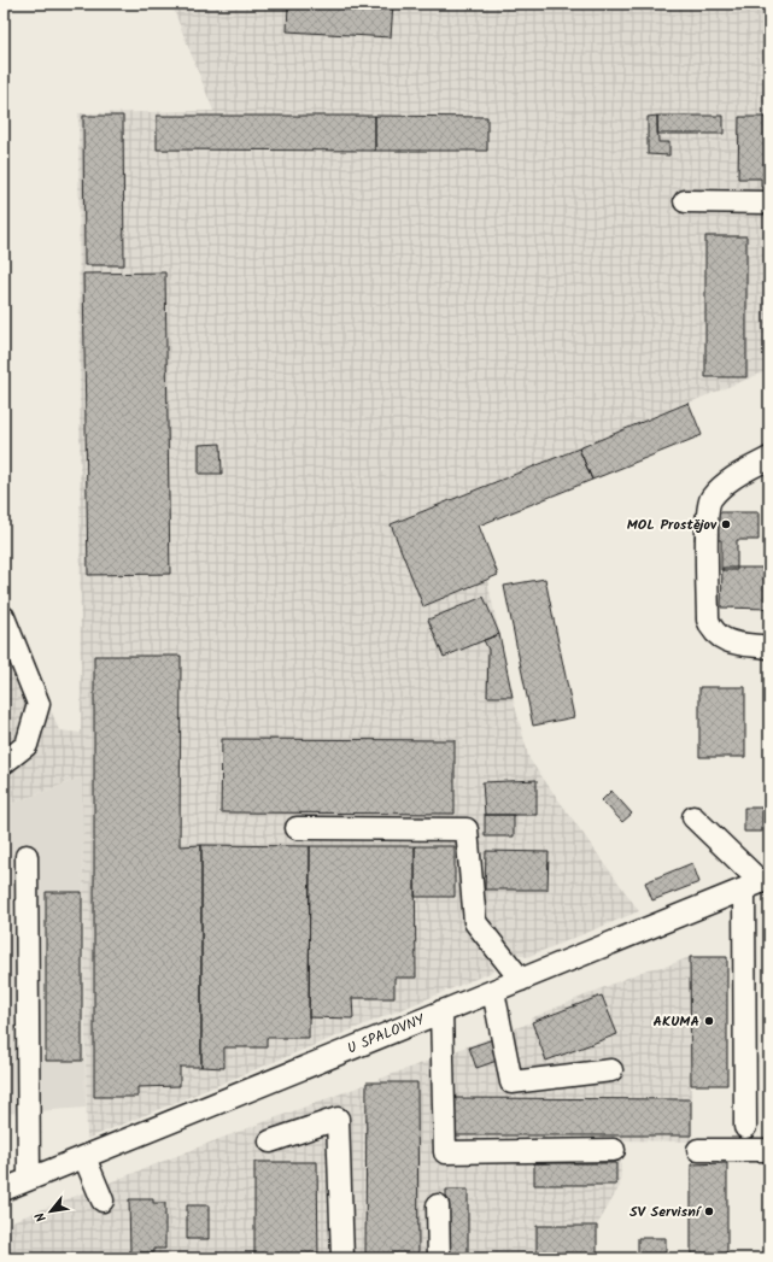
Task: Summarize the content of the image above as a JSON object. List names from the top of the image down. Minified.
{"streets":{"street":["U SPALOVNY"]},"places":["MOL Prostějov","AKUMA","SV Servisní"],"north":"bottom left"}
